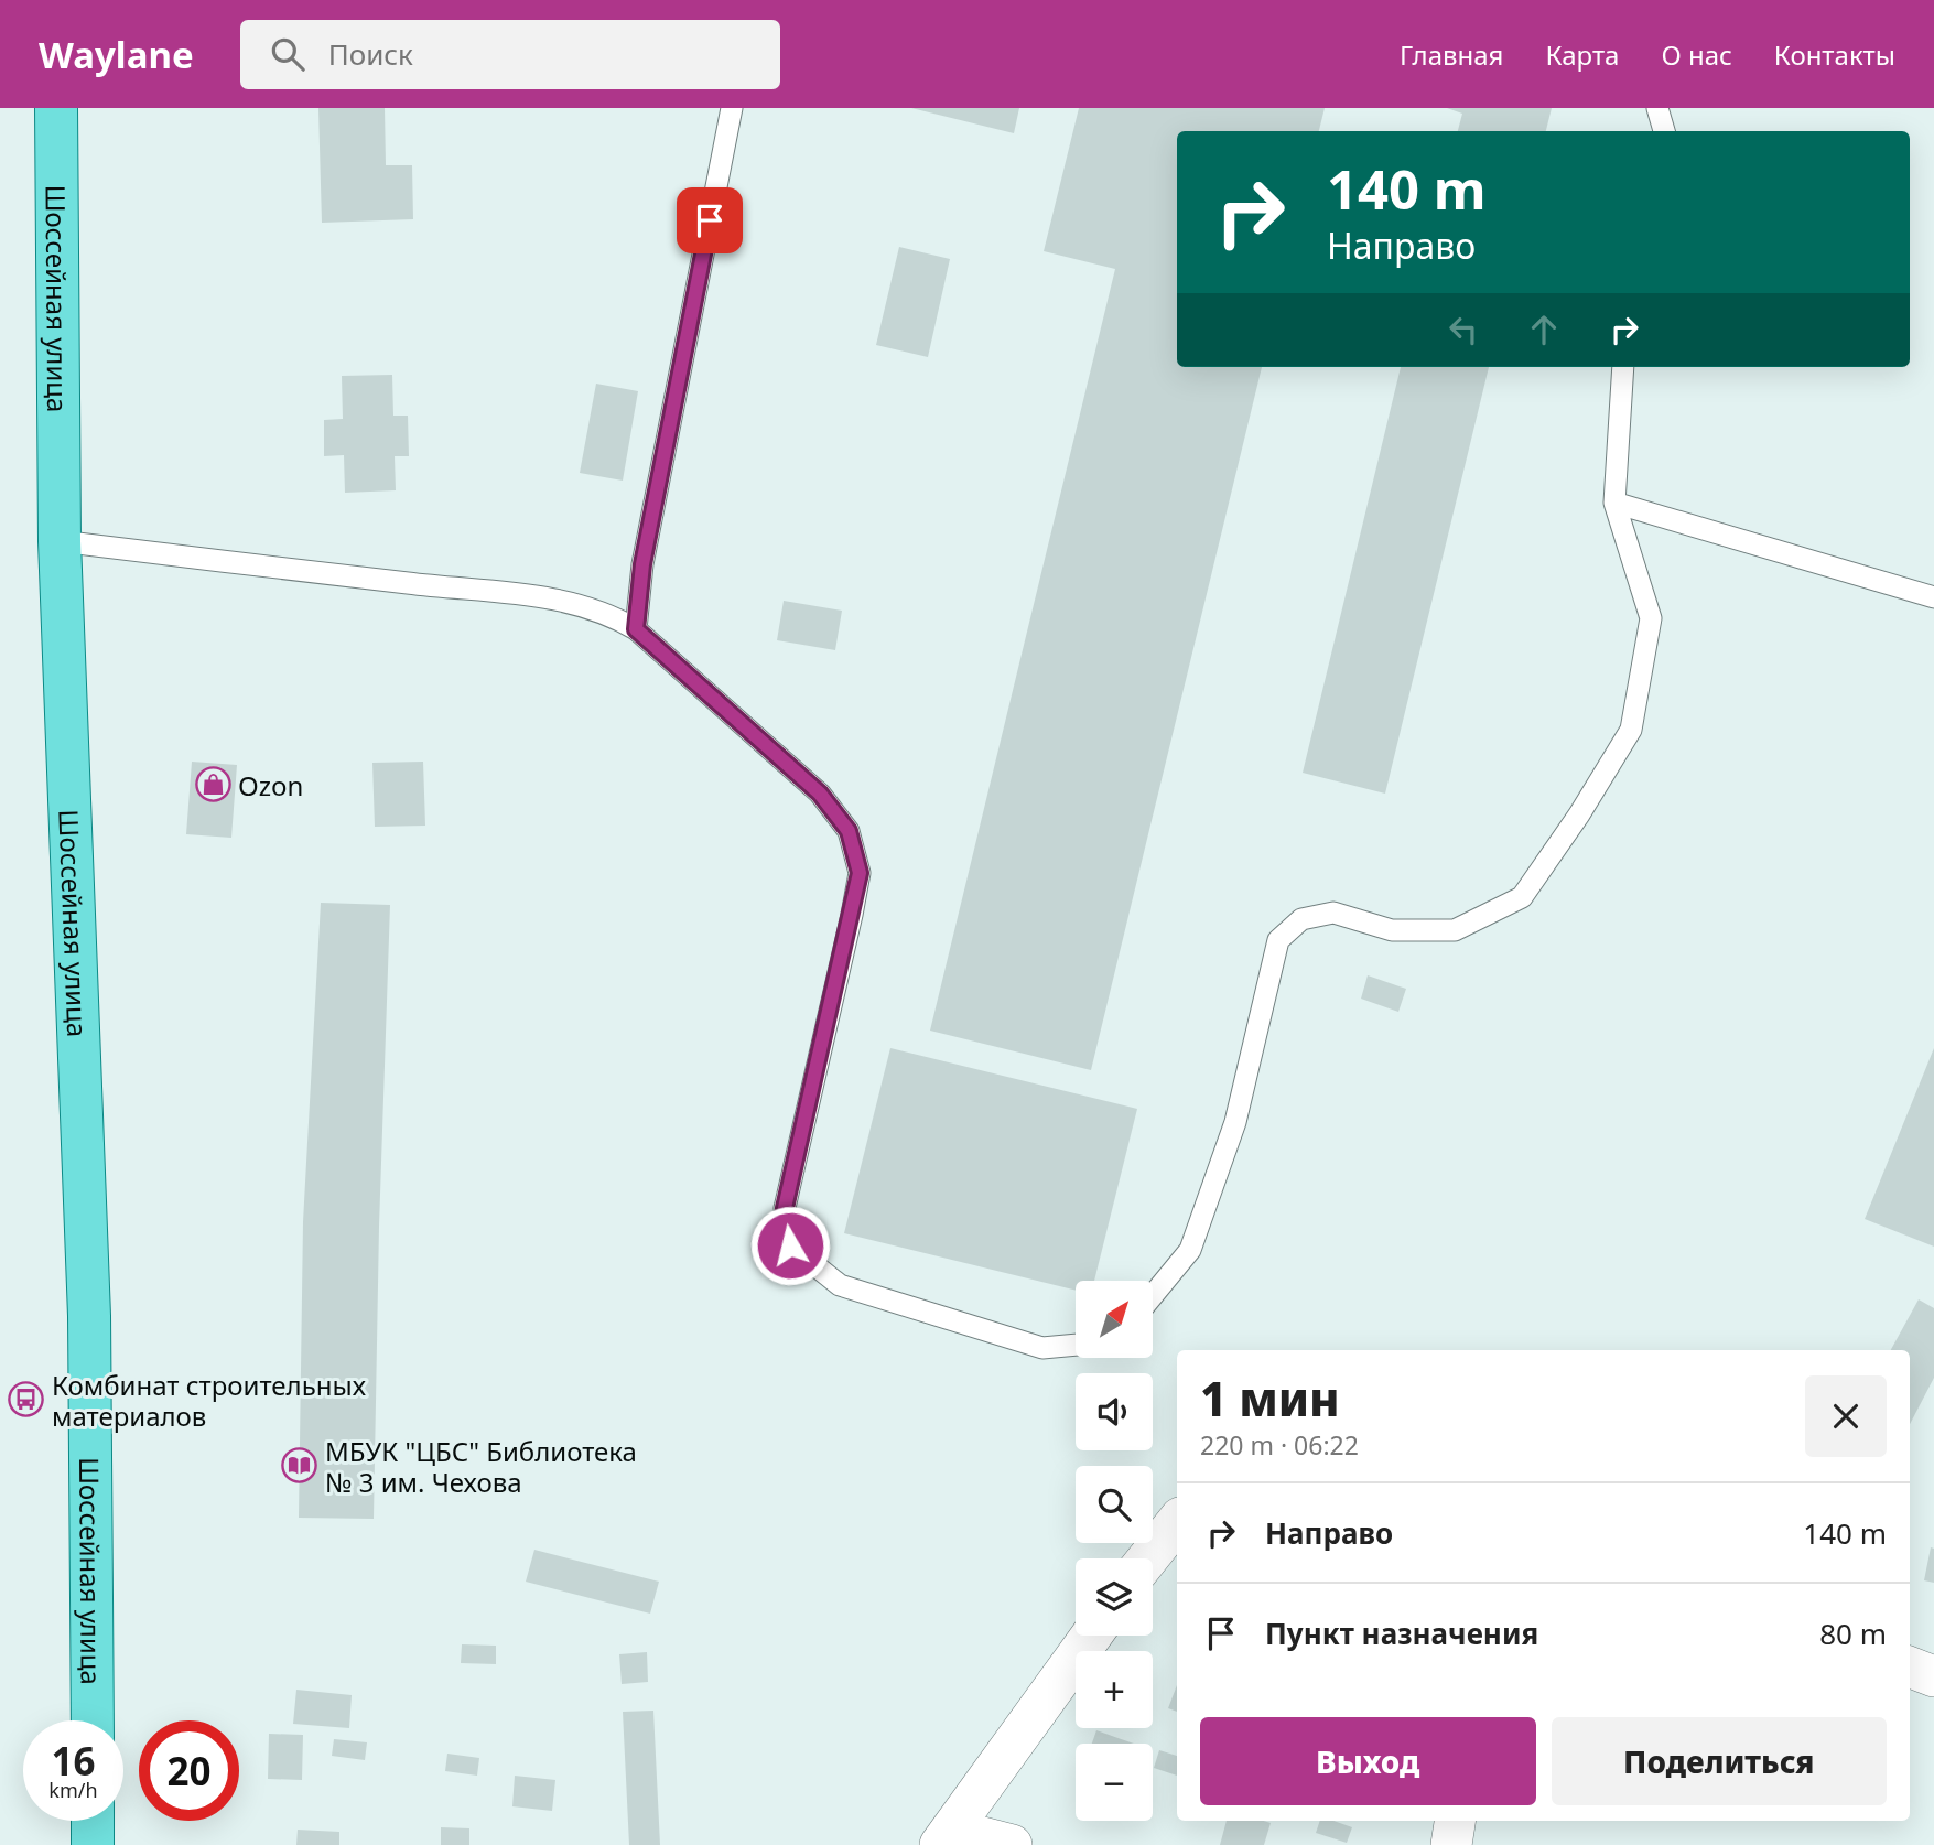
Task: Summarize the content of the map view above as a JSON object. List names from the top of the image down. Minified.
{"streets":{"main road":["Шоссейная улица"]},"places":{"shop":["Ozon"],"bus stop":["Комбинат строительных материалов"],"library":["МБУК \"ЦБС\" Библиотека № 3 им. Чехова"]},"north":"top right","page":{"header":"Waylane","search":"Поиск","nav":["Главная","Карта","О нас","Контакты"],"turn":["140 m","Направо"],"map_buttons":["+","−"],"heading":["1 мин","220 m · 06:22"],"list":[{"name":"Направо","value":"140 m"},{"name":"Пункт назначения","value":"80 m"}],"buttons":["Выход","Поделиться"],"speed":"16 km/h","limit":"20"}}
